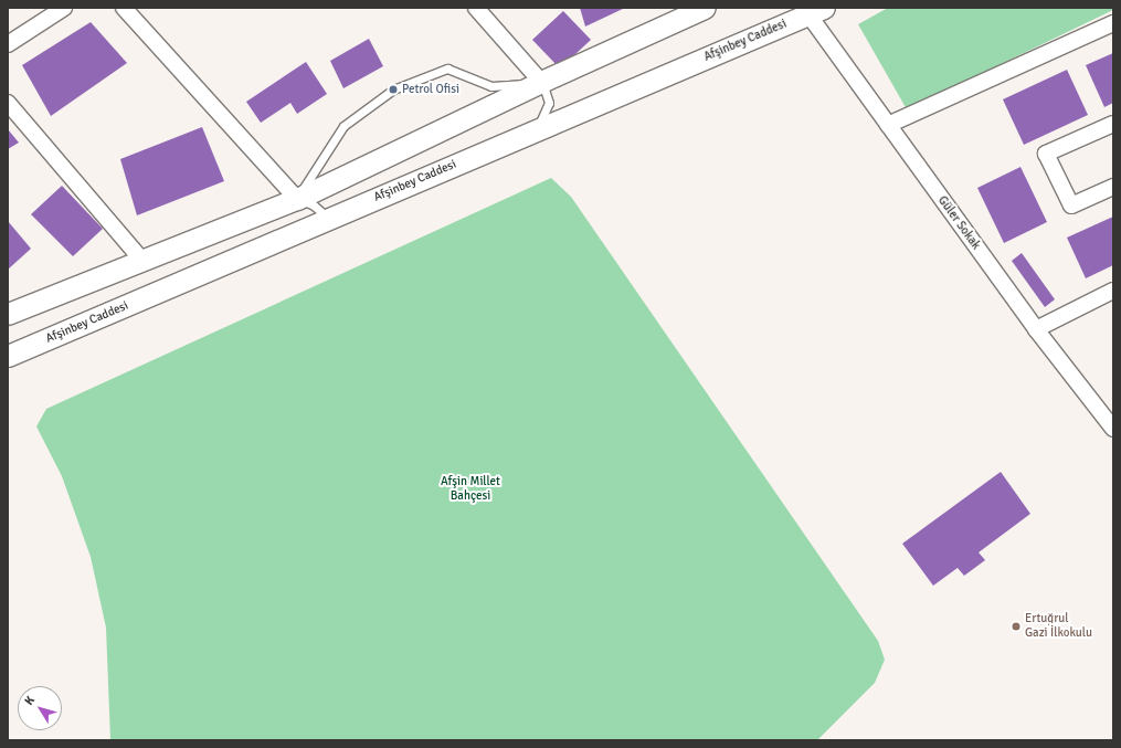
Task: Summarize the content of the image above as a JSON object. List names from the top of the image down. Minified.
{"streets":{"main road":["Afşinbey Caddesi"],"street":["Güler Sokak"]},"crossings":[["Afşinbey Caddesi","Güler Sokak"]],"parks":["Afşin Millet Bahçesi"],"places":["Petrol Ofisi","Ertuğrul Gazi İlkokulu"],"north":"top left"}
